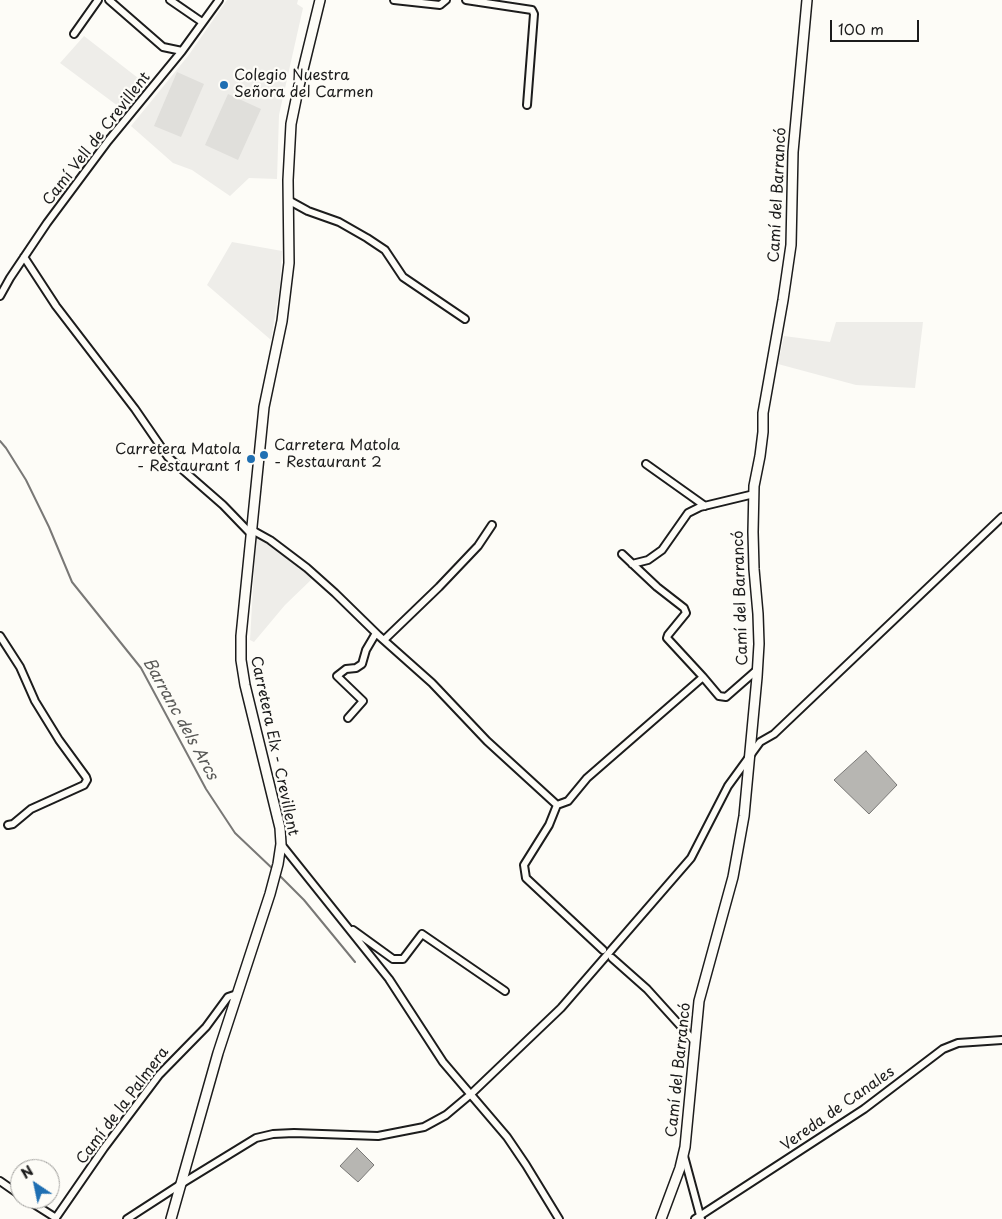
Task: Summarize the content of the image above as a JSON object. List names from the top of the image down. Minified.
{"streets":{"street":["Camí Vell de Crevillent","Camí del Barrancó","Carretera Elx - Crevillent","Camí de la Palmera","Vereda de Canales"]},"crossings":[["Carretera Elx - Crevillent","Camí de la Palmera"]],"water":["Barranc dels Arcs"],"places":["Colegio Nuestra Señora del Carmen","Carretera Matola - Restaurant 2","Carretera Matola - Restaurant 1"],"scale_bar":"100 m","north":"top left"}
